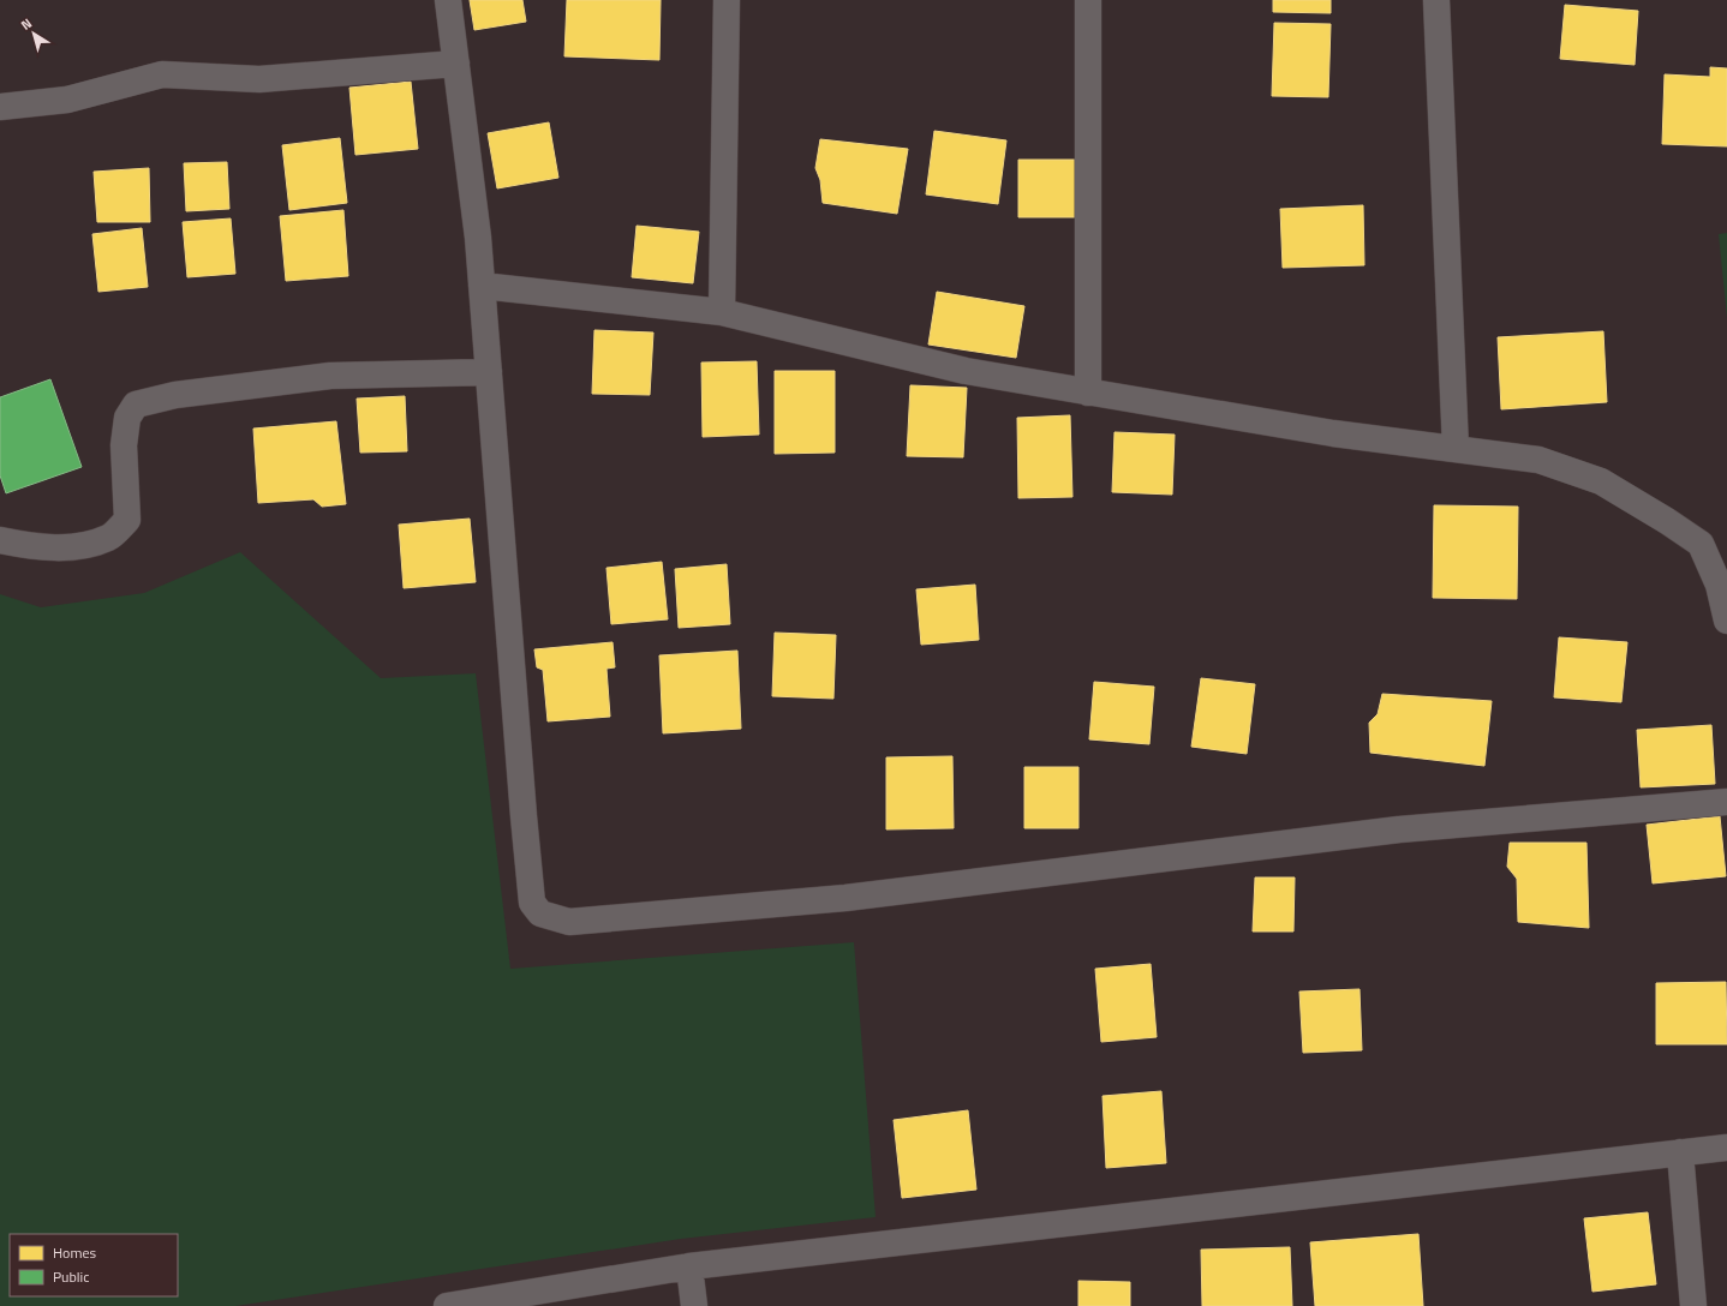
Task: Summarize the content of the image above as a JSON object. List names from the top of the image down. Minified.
{"legend":["Homes","Public"],"north":"top left"}
